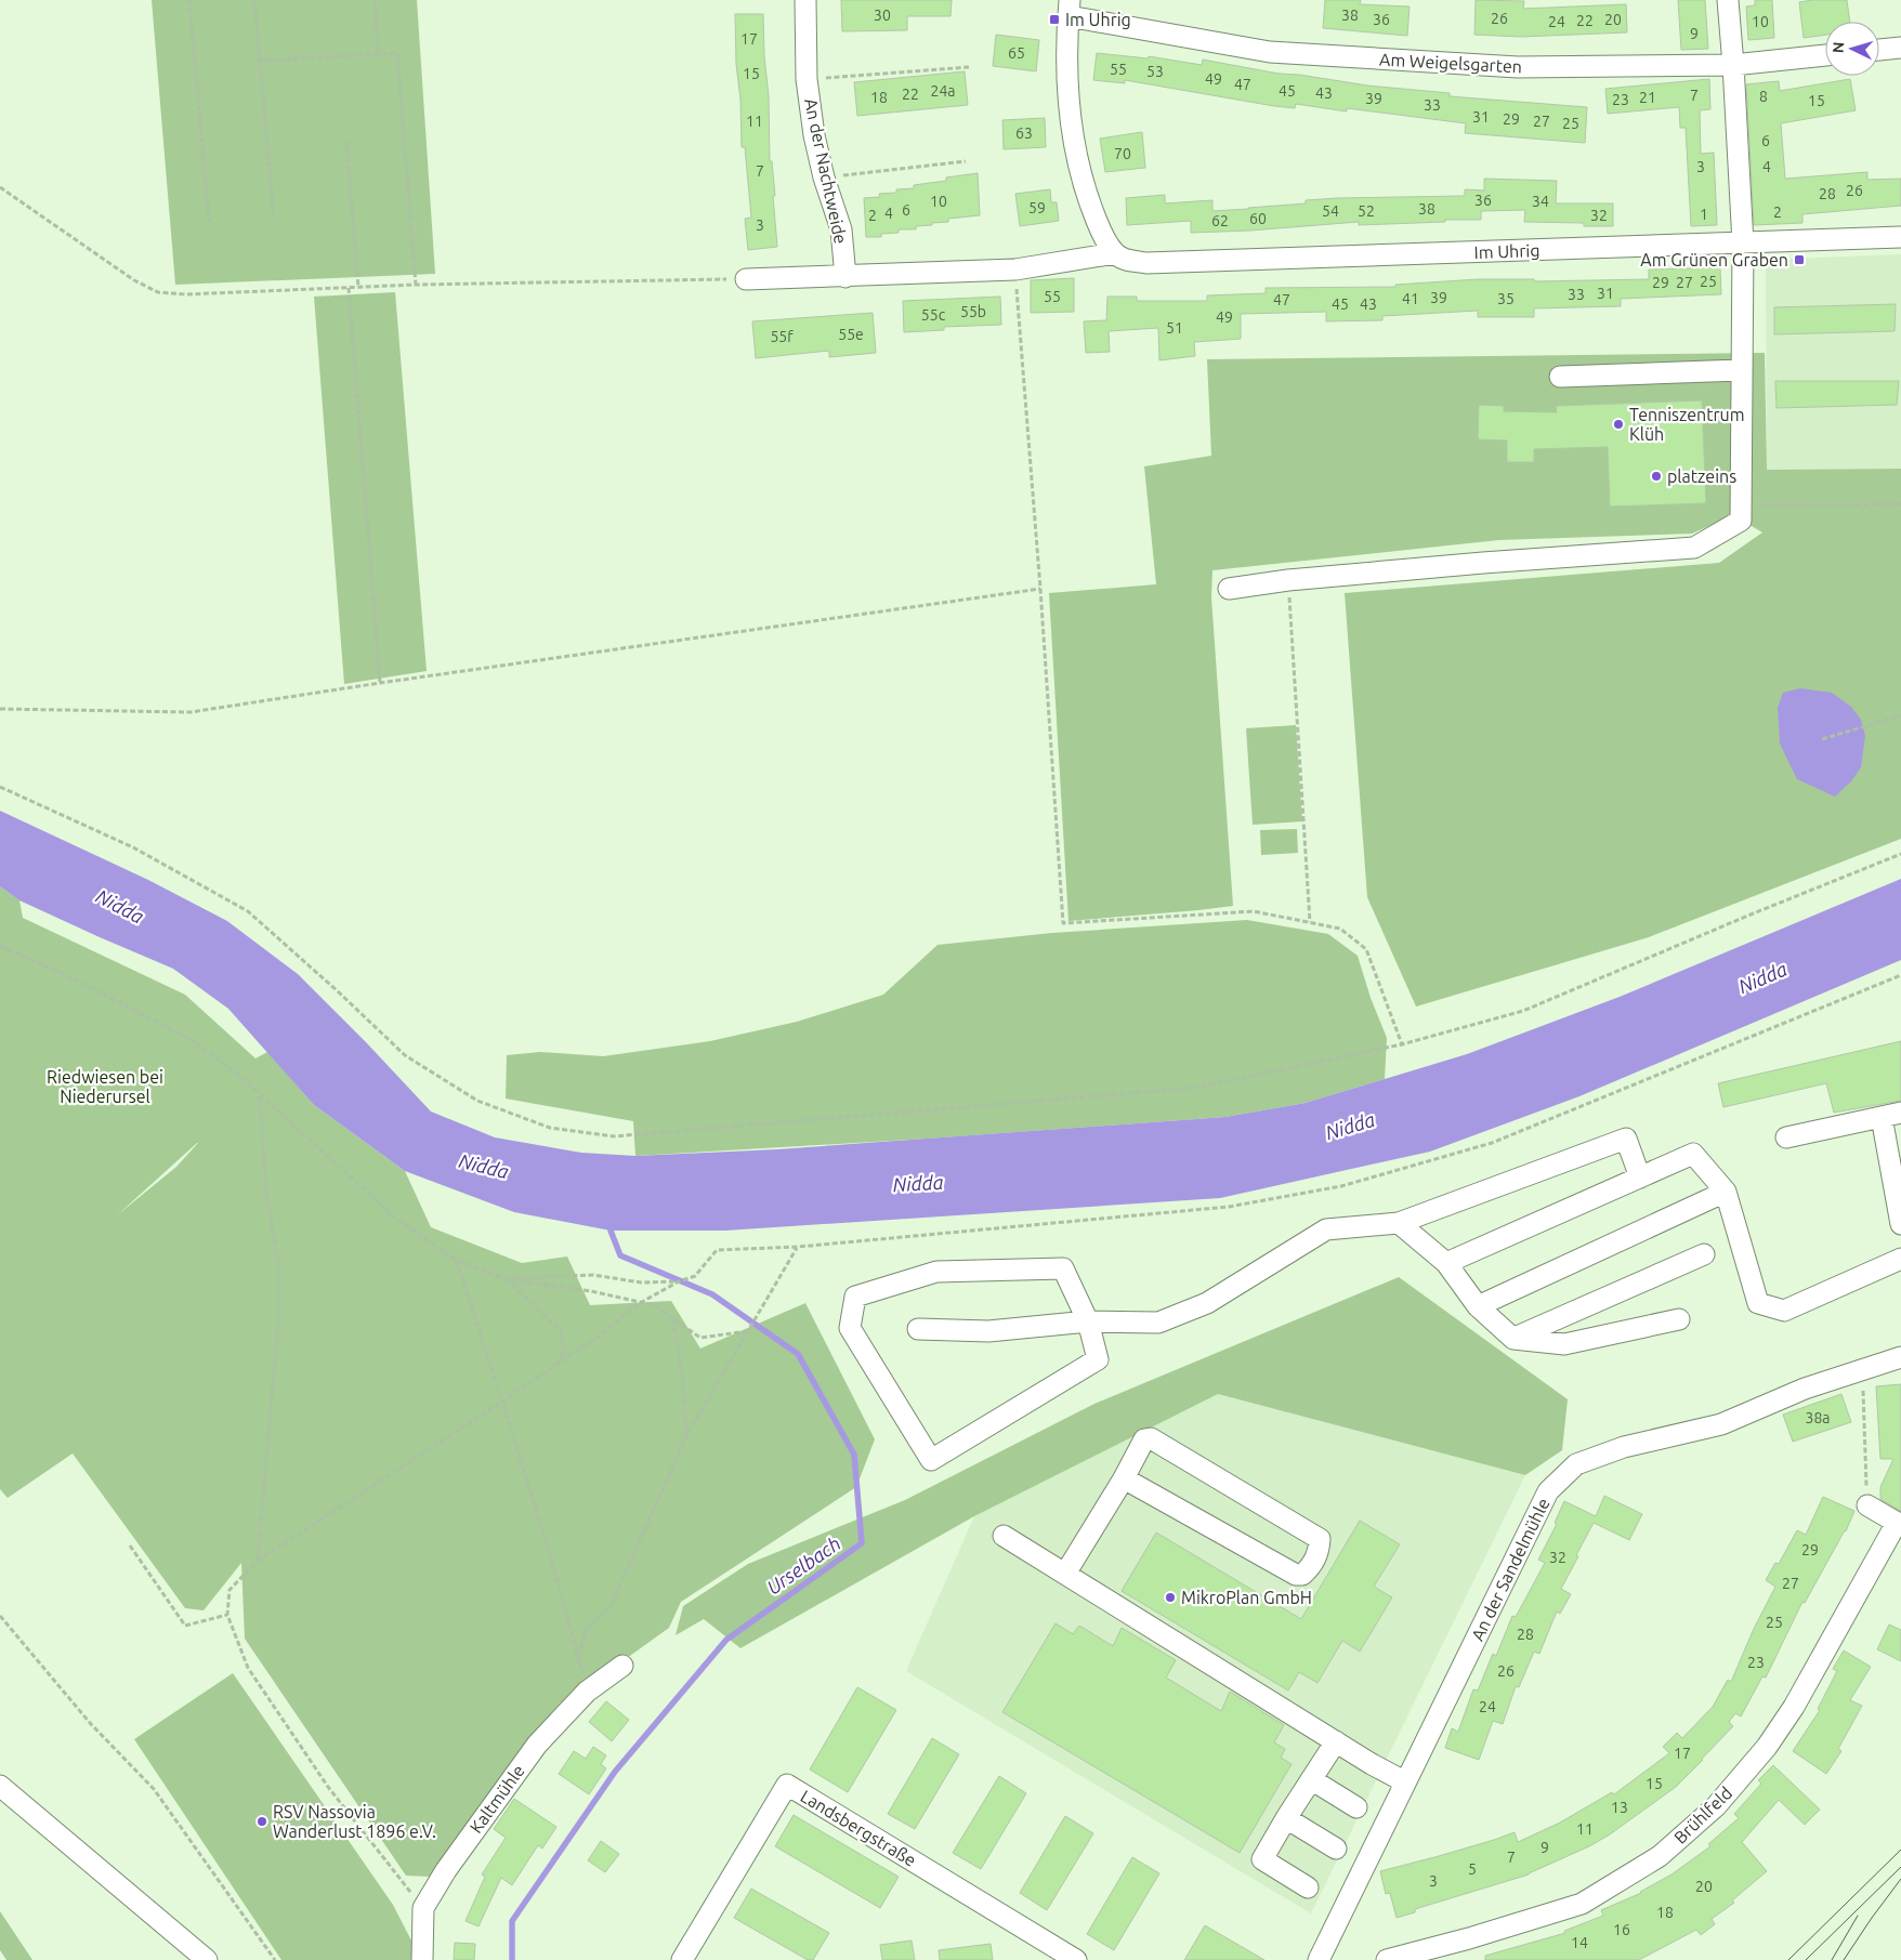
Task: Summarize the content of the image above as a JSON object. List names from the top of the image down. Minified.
{"streets":{"street":["Am Weigelsgarten","An der Nachtweide","Im Uhrig","An der Sandelmühle","Kaltmühle","Brühlfeld","Landsbergstraße"]},"crossings":[["An der Nachtweide","Im Uhrig"]],"water":["Nidda","Urselbach"],"parks":["Riedwiesen bei Niederursel"],"places":{"transit":["Im Uhrig","Am Grünen Graben"],"other":["Tenniszentrum Klüh","platzeins","MikroPlan GmbH","RSV Nassovia Wanderlust 1896 e.V."]},"house_numbers":["30","38","26","36","20","22","24","10","9","17","65","55","53","15","49","47","24a","45","43","22","7","8","18","21","39","23","15","33","31","29","11","27","25","63","6","70","3","4","7","26","28","36","10","34","59","38","6","54","52","2","4","1","2","32","60","62","3","25","29","27","31","33","55","39","41","35","47","45","43","55b","55c","49","51","55e","55f","38a","29","32","27","25","28","23","26","24","17","15","13","11","9","7","5","3","20","18","16","14"],"north":"left"}
